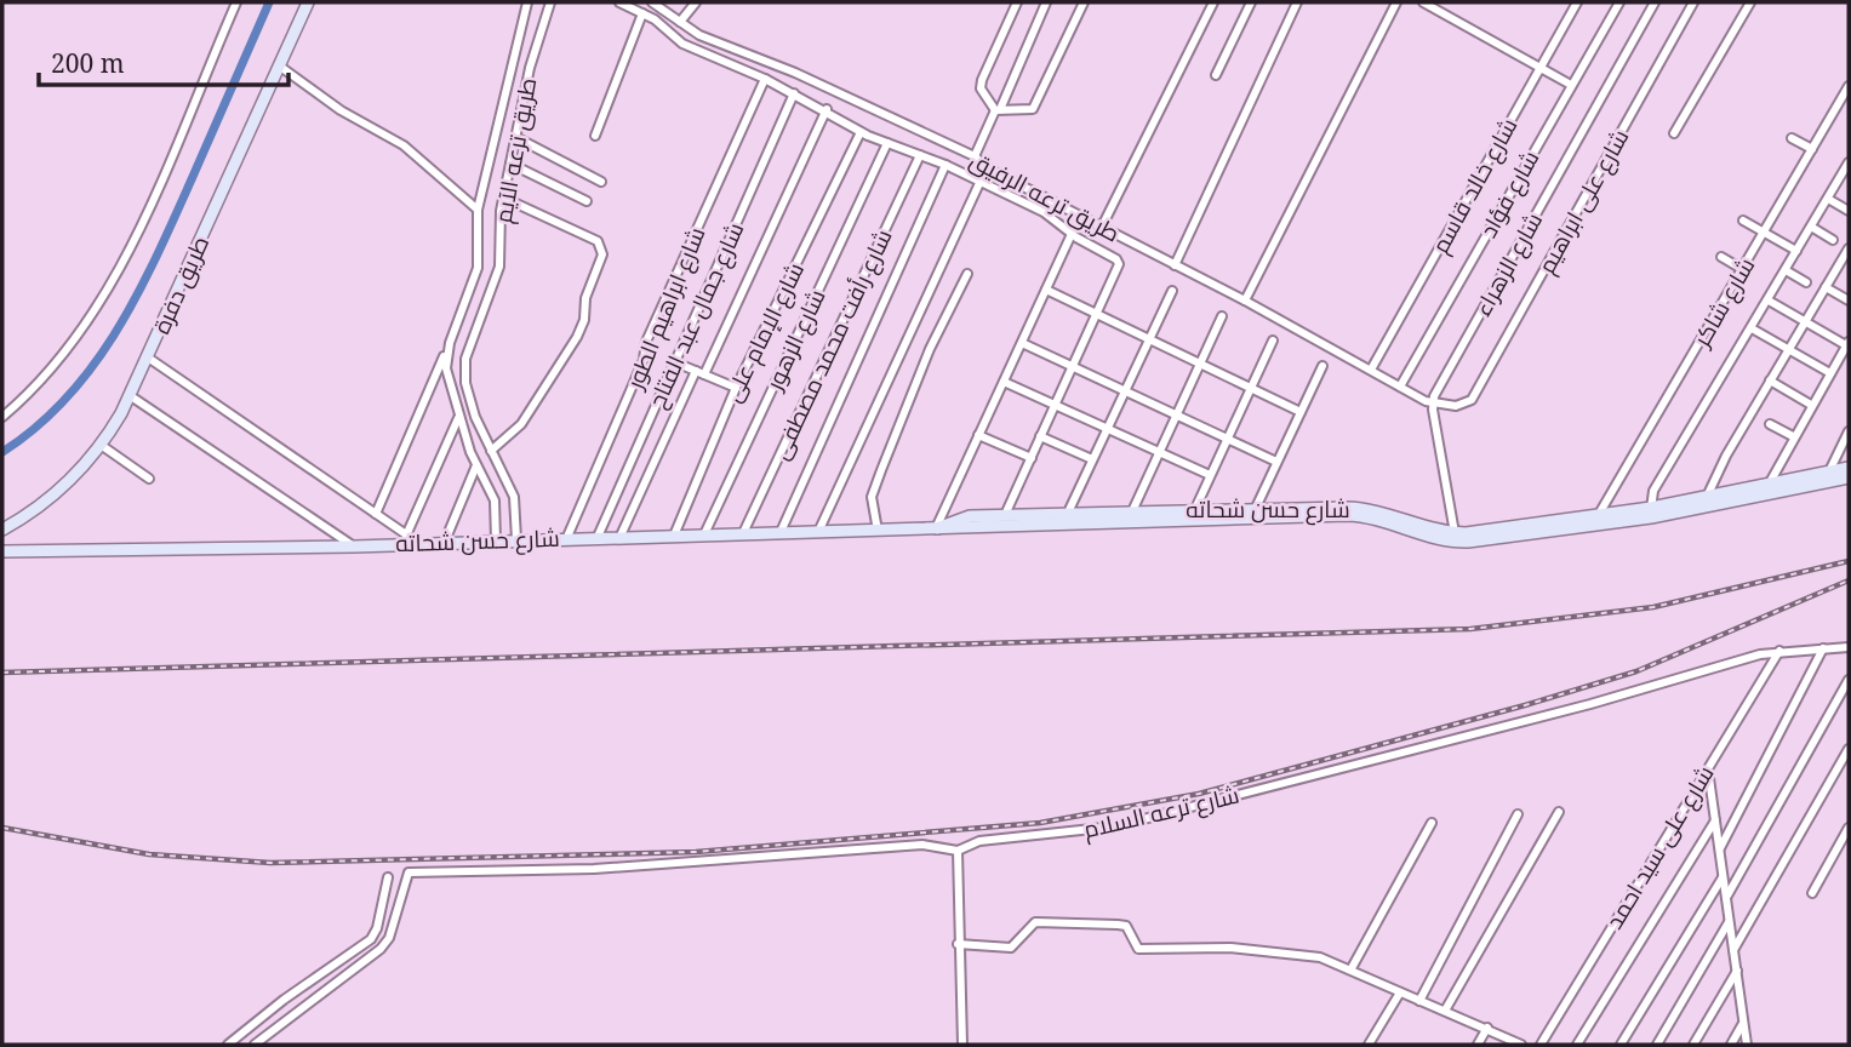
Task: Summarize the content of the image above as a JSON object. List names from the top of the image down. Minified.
{"streets":{"main road":["طريق دفرة","شارع حسن شحاته"],"street":["طريق ترعه الآيم","شارع خالد قاسم","شارع فؤاد","طريق ترعه الرفيق","شارع على ابراهيم","شارع الزهراء","شارع شاكر","شارع ابراهيم الطور","شارع جمال عبد الفتاح","شارع الإمام على","شارع الزهور","شارع رأفت محمد مصطفى","شارع ترعه السلام","شارع على سيد احمد"]},"crossings":[["طريق ترعه الآيم","شارع حسن شحاته"],["شارع خالد قاسم","طريق ترعه الرفيق"],["شارع فؤاد","طريق ترعه الرفيق"],["طريق ترعه الرفيق","شارع على ابراهيم"],["طريق ترعه الرفيق","شارع الزهراء"],["طريق ترعه الرفيق","شارع ابراهيم الطور"],["طريق ترعه الرفيق","شارع جمال عبد الفتاح"],["طريق ترعه الرفيق","شارع الإمام على"],["طريق ترعه الرفيق","شارع الزهور"],["طريق ترعه الرفيق","شارع رأفت محمد مصطفى"],["شارع على ابراهيم","شارع الزهراء"],["شارع شاكر","شارع حسن شحاته"],["شارع ابراهيم الطور","شارع حسن شحاته"],["شارع جمال عبد الفتاح","شارع حسن شحاته"],["شارع الإمام على","شارع حسن شحاته"],["شارع الزهور","شارع حسن شحاته"],["شارع رأفت محمد مصطفى","شارع حسن شحاته"],["شارع ترعه السلام","شارع على سيد احمد"]],"scale_bar":"200 m"}
